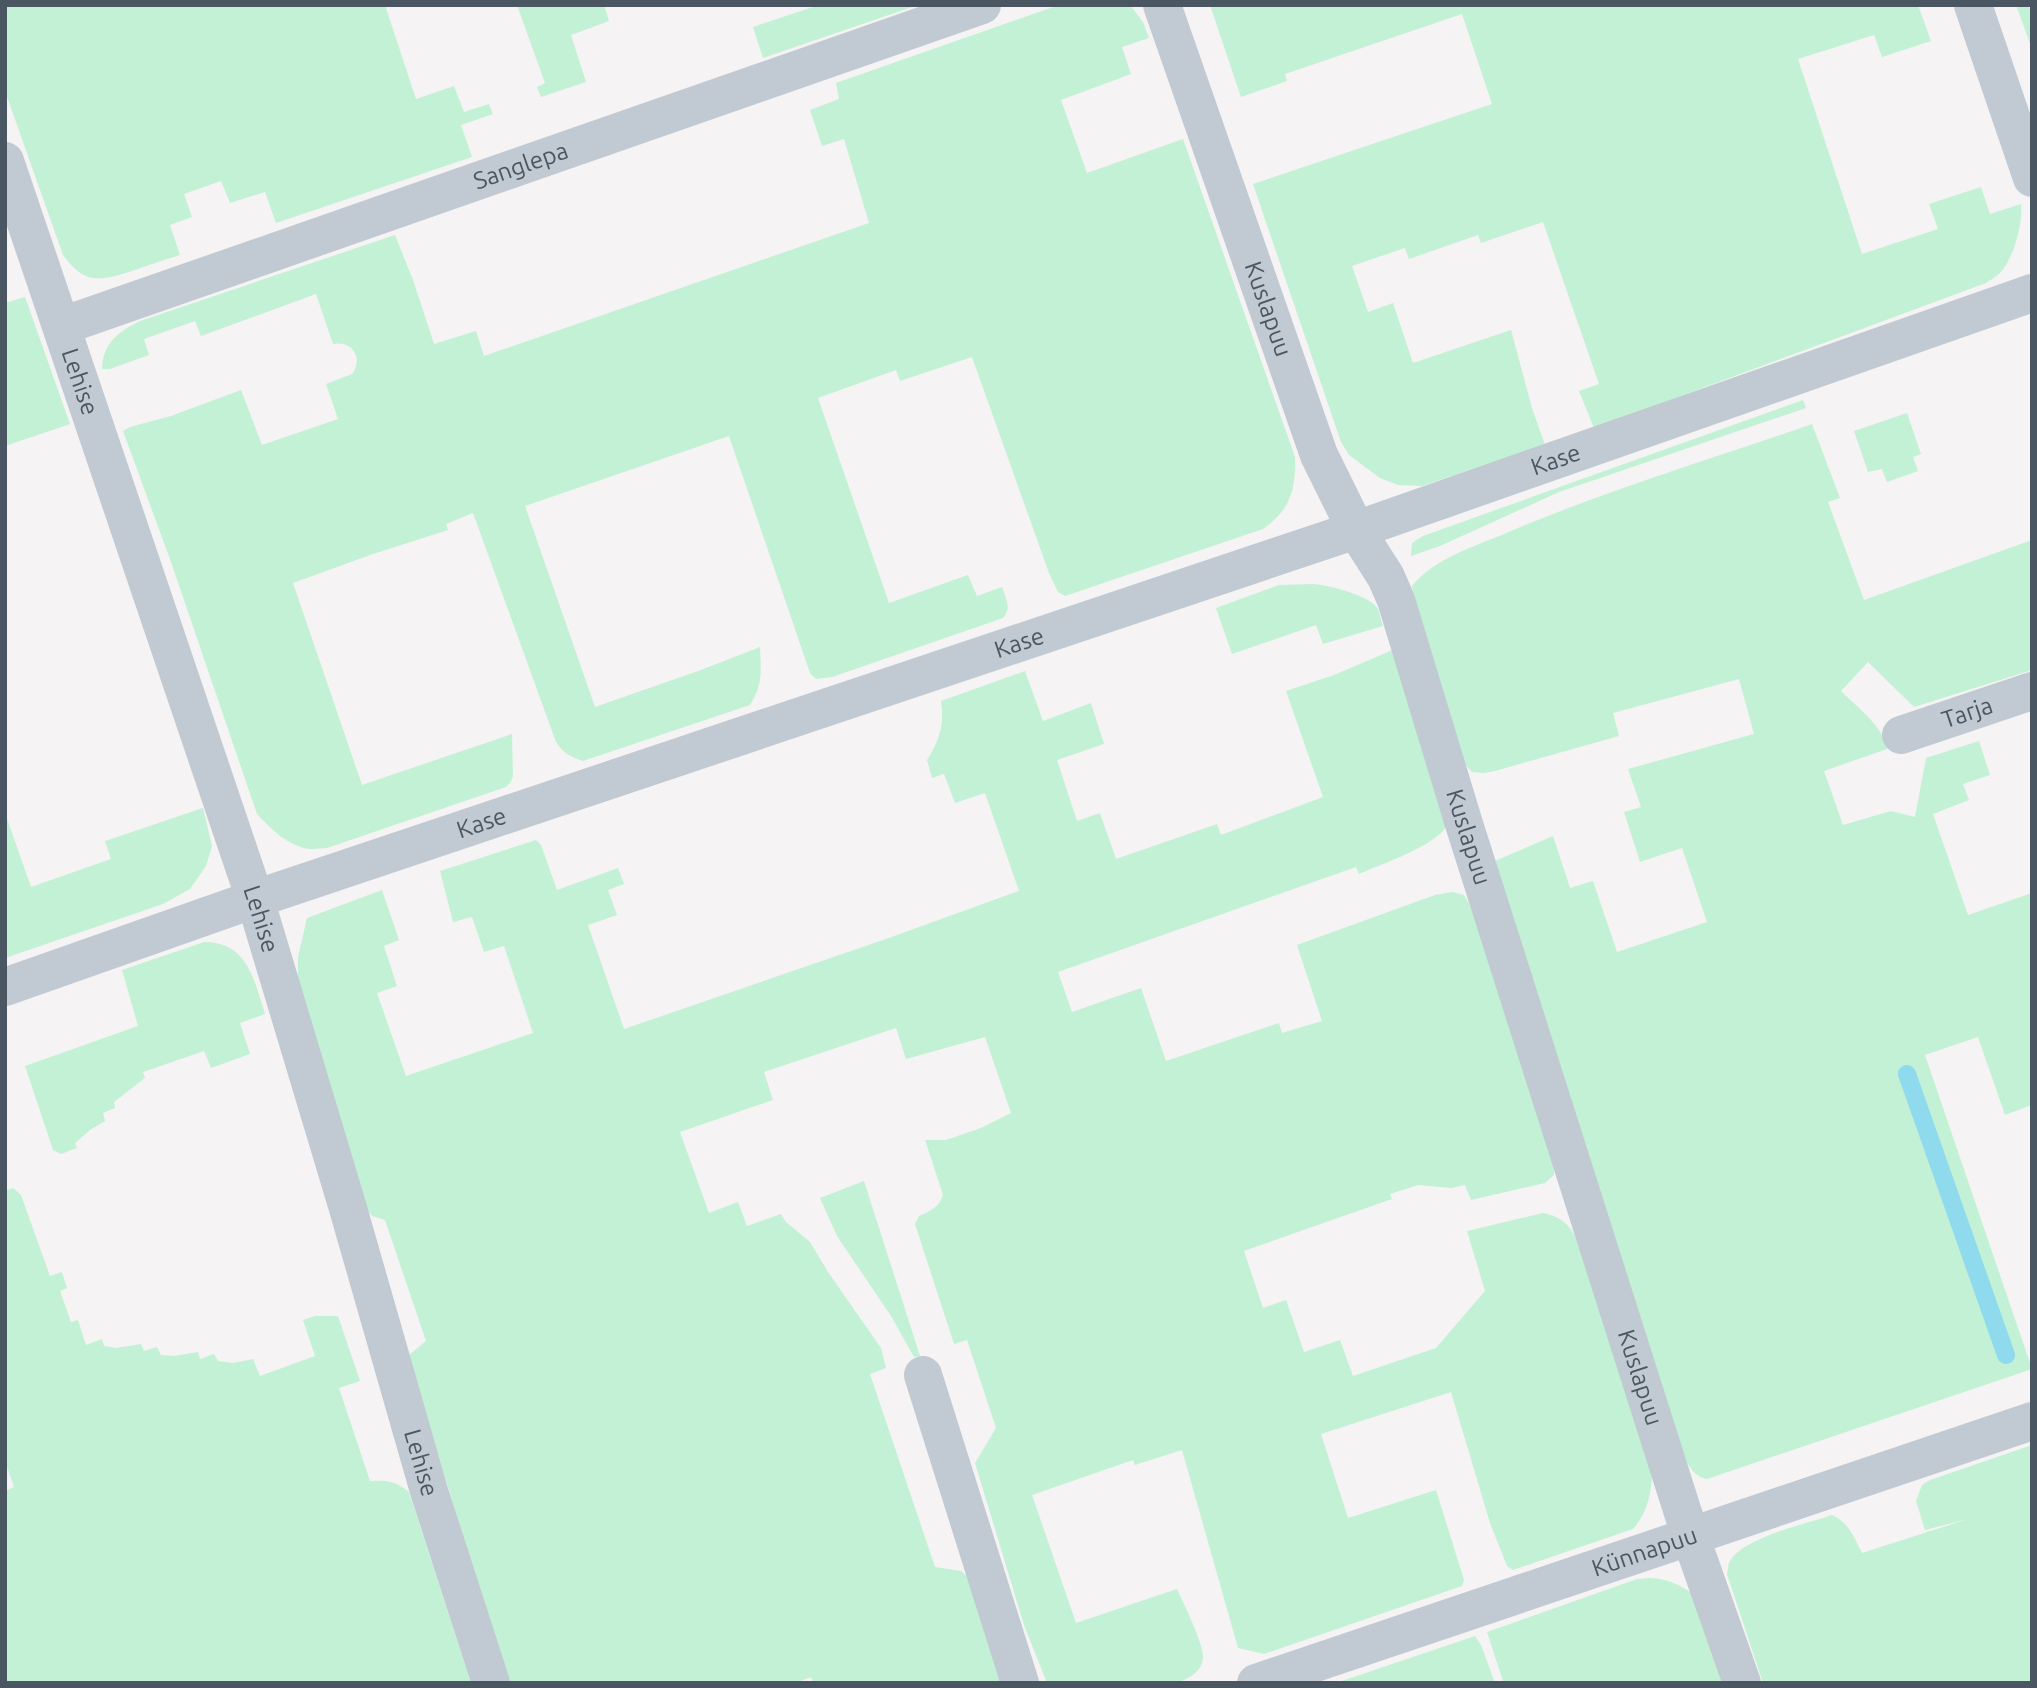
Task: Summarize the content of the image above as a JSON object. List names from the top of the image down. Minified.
{"streets":{"street":["Sanglepa","Kuslapuu","Lehise","Kase","Tarja","Künnapuu"]},"crossings":[["Sanglepa","Lehise"],["Kuslapuu","Kase"],["Kuslapuu","Künnapuu"],["Lehise","Kase"]]}
